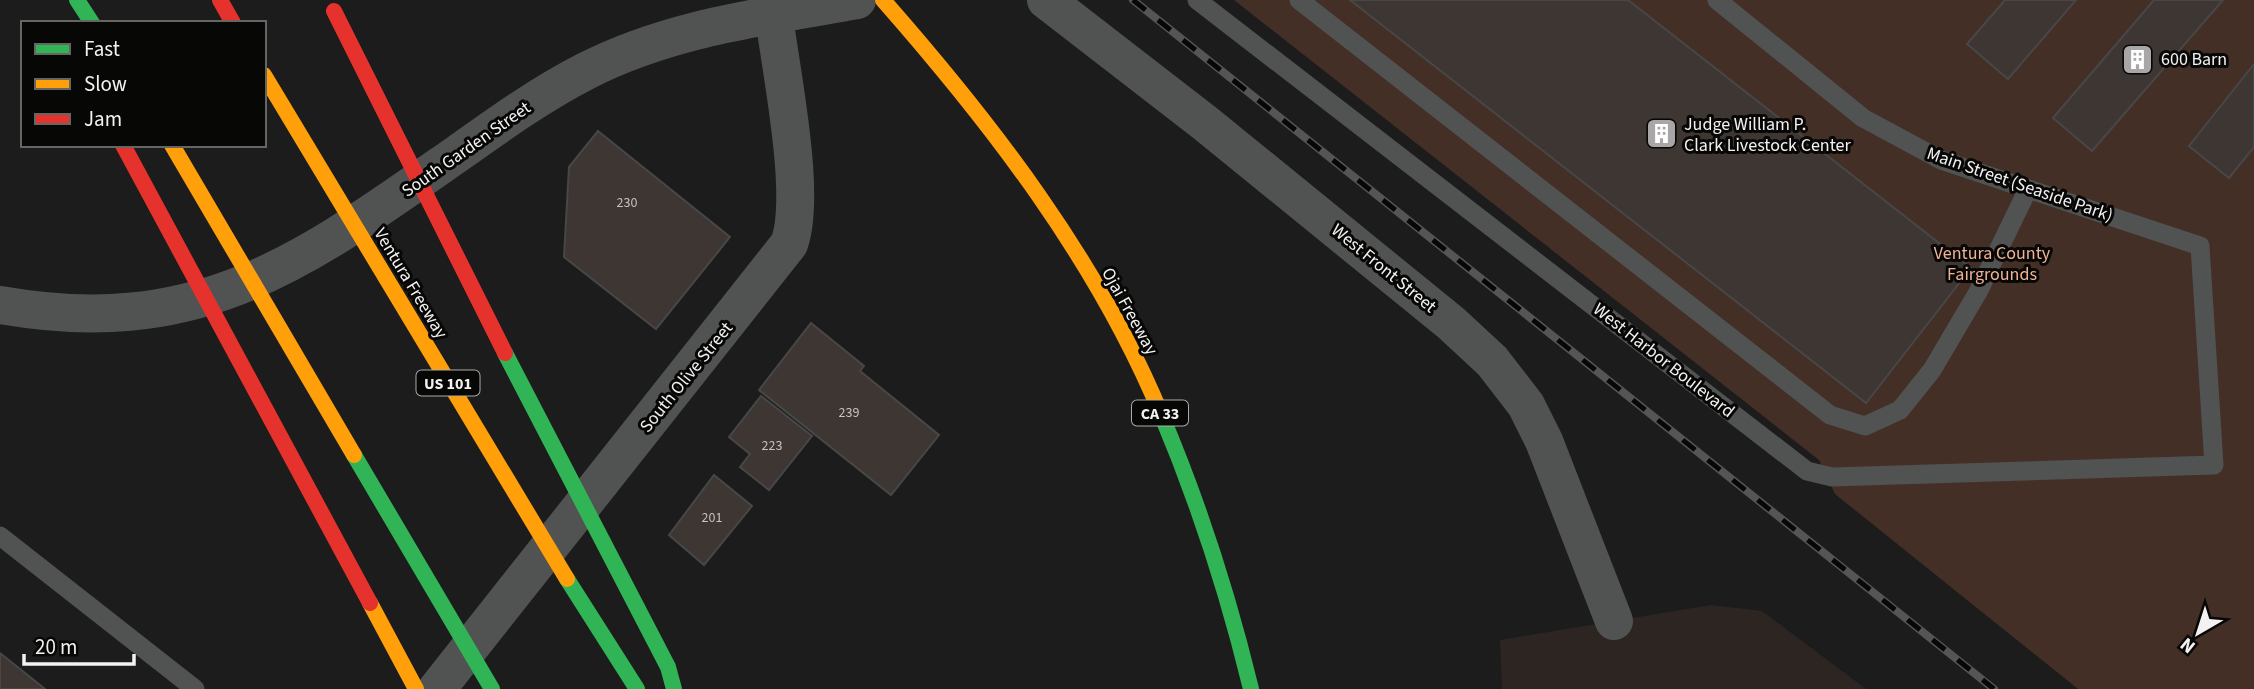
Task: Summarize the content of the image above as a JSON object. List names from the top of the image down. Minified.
{"streets":{"highway":["Ventura Freeway","Ojai Freeway","US 101","CA 33"],"street":["South Garden Street","West Front Street","South Olive Street"],"lane":["Main Street (Seaside Park)","West Harbor Boulevard"]},"crossings":[["South Garden Street","South Olive Street"],["Main Street (Seaside Park)","West Harbor Boulevard"]],"parks":["Ventura County Fairgrounds"],"places":{"building":["600 Barn","Judge William P. Clark Livestock Center"]},"house_numbers":["230","239","223","201"],"legend":["Fast","Slow","Jam"],"scale_bar":"20 m","north":"bottom left"}
